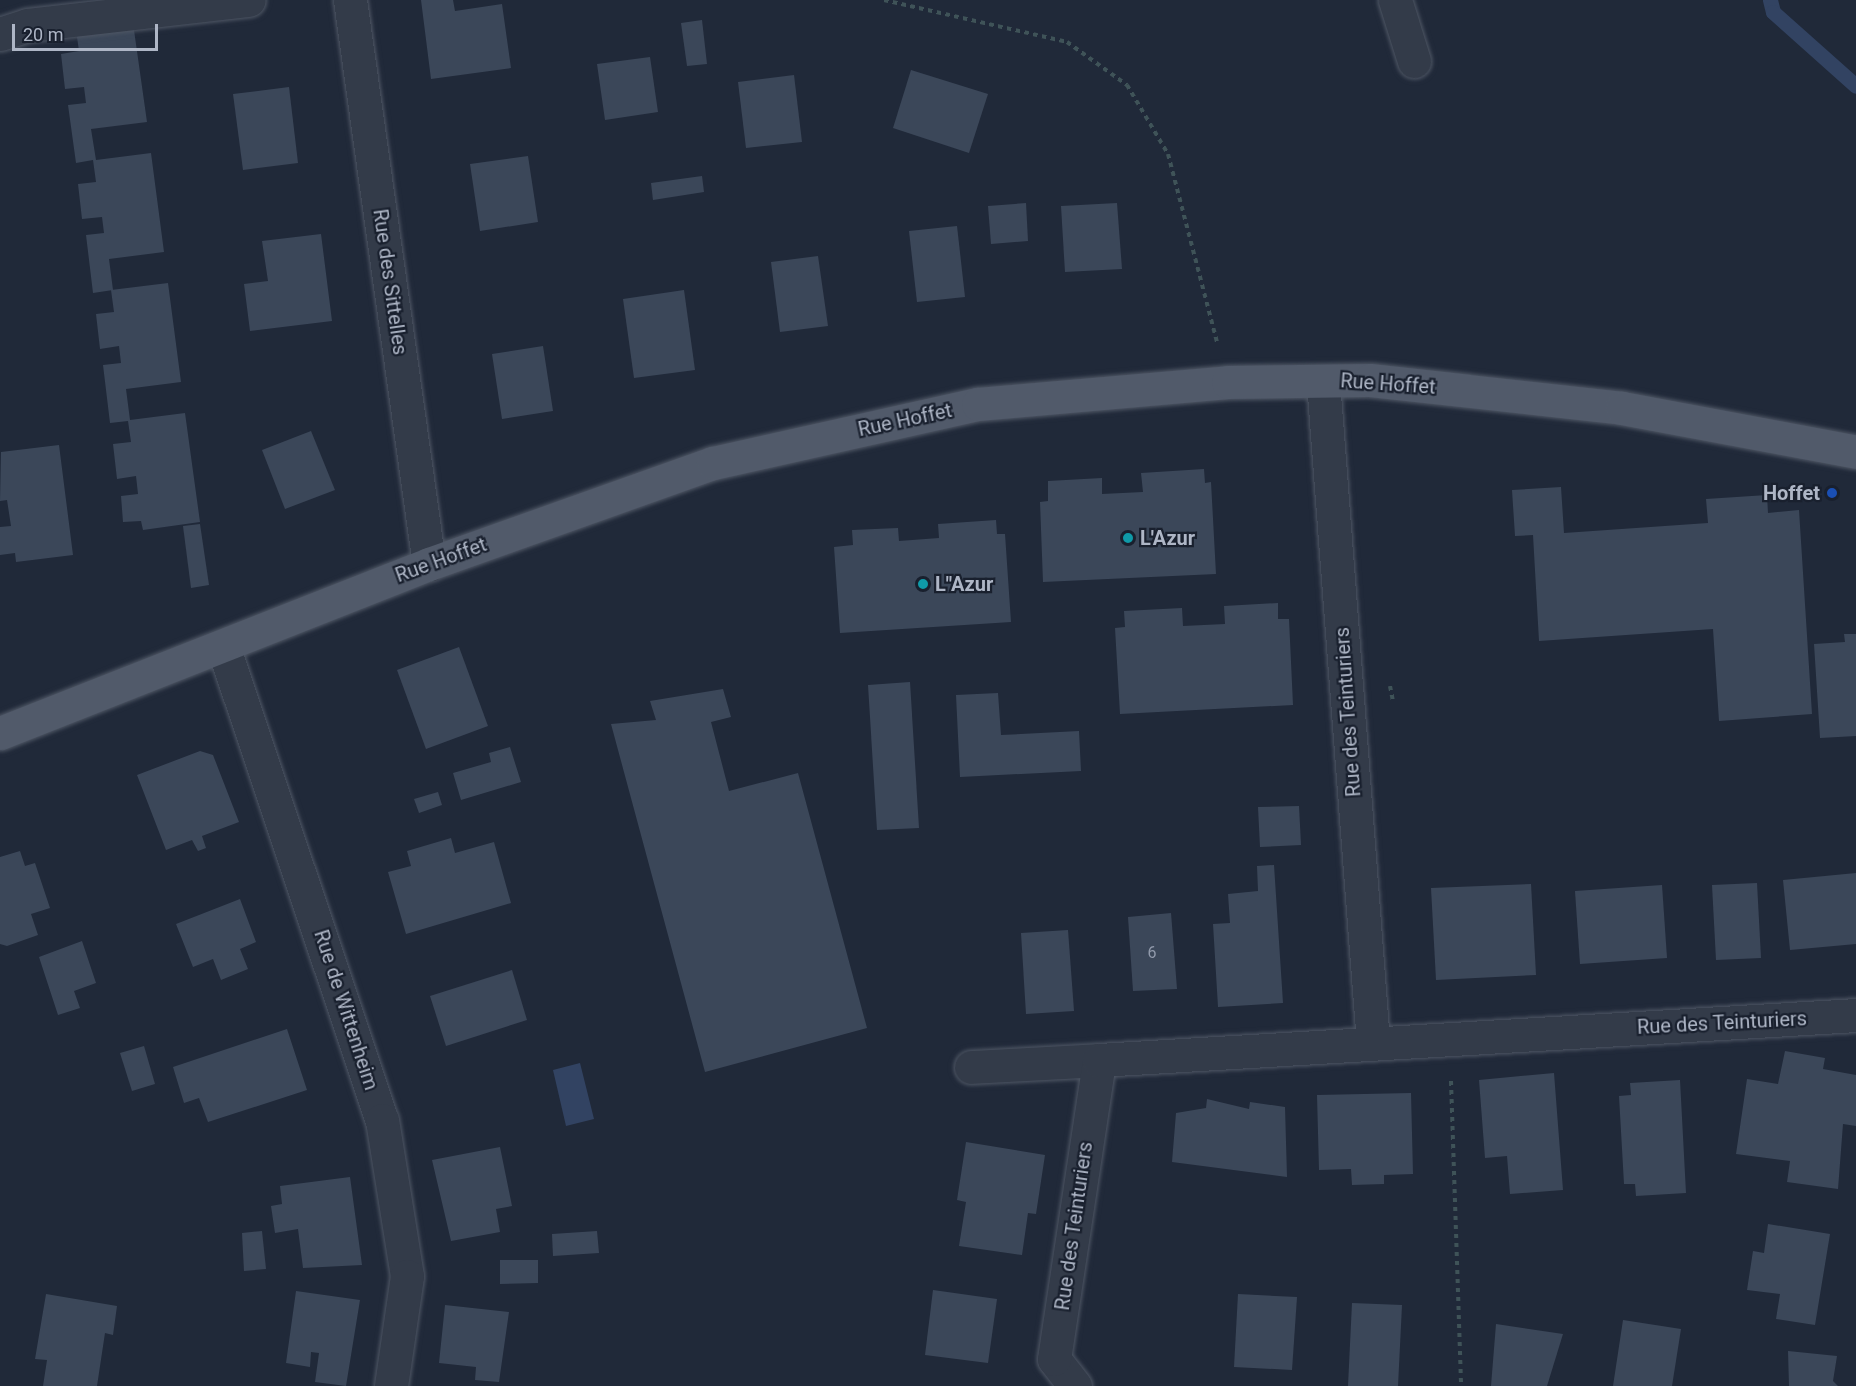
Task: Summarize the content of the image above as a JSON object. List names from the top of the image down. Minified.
{"streets":{"main road":["Rue Hoffet"],"street":["Rue des Sittelles","Rue des Teinturiers","Rue de Wittenheim"]},"crossings":[["Rue des Sittelles","Rue Hoffet"],["Rue Hoffet","Rue des Teinturiers"],["Rue Hoffet","Rue de Wittenheim"]],"places":["Hoffet","L'Azur","L\"Azur"],"house_numbers":["6"],"scale_bar":"20 m"}
